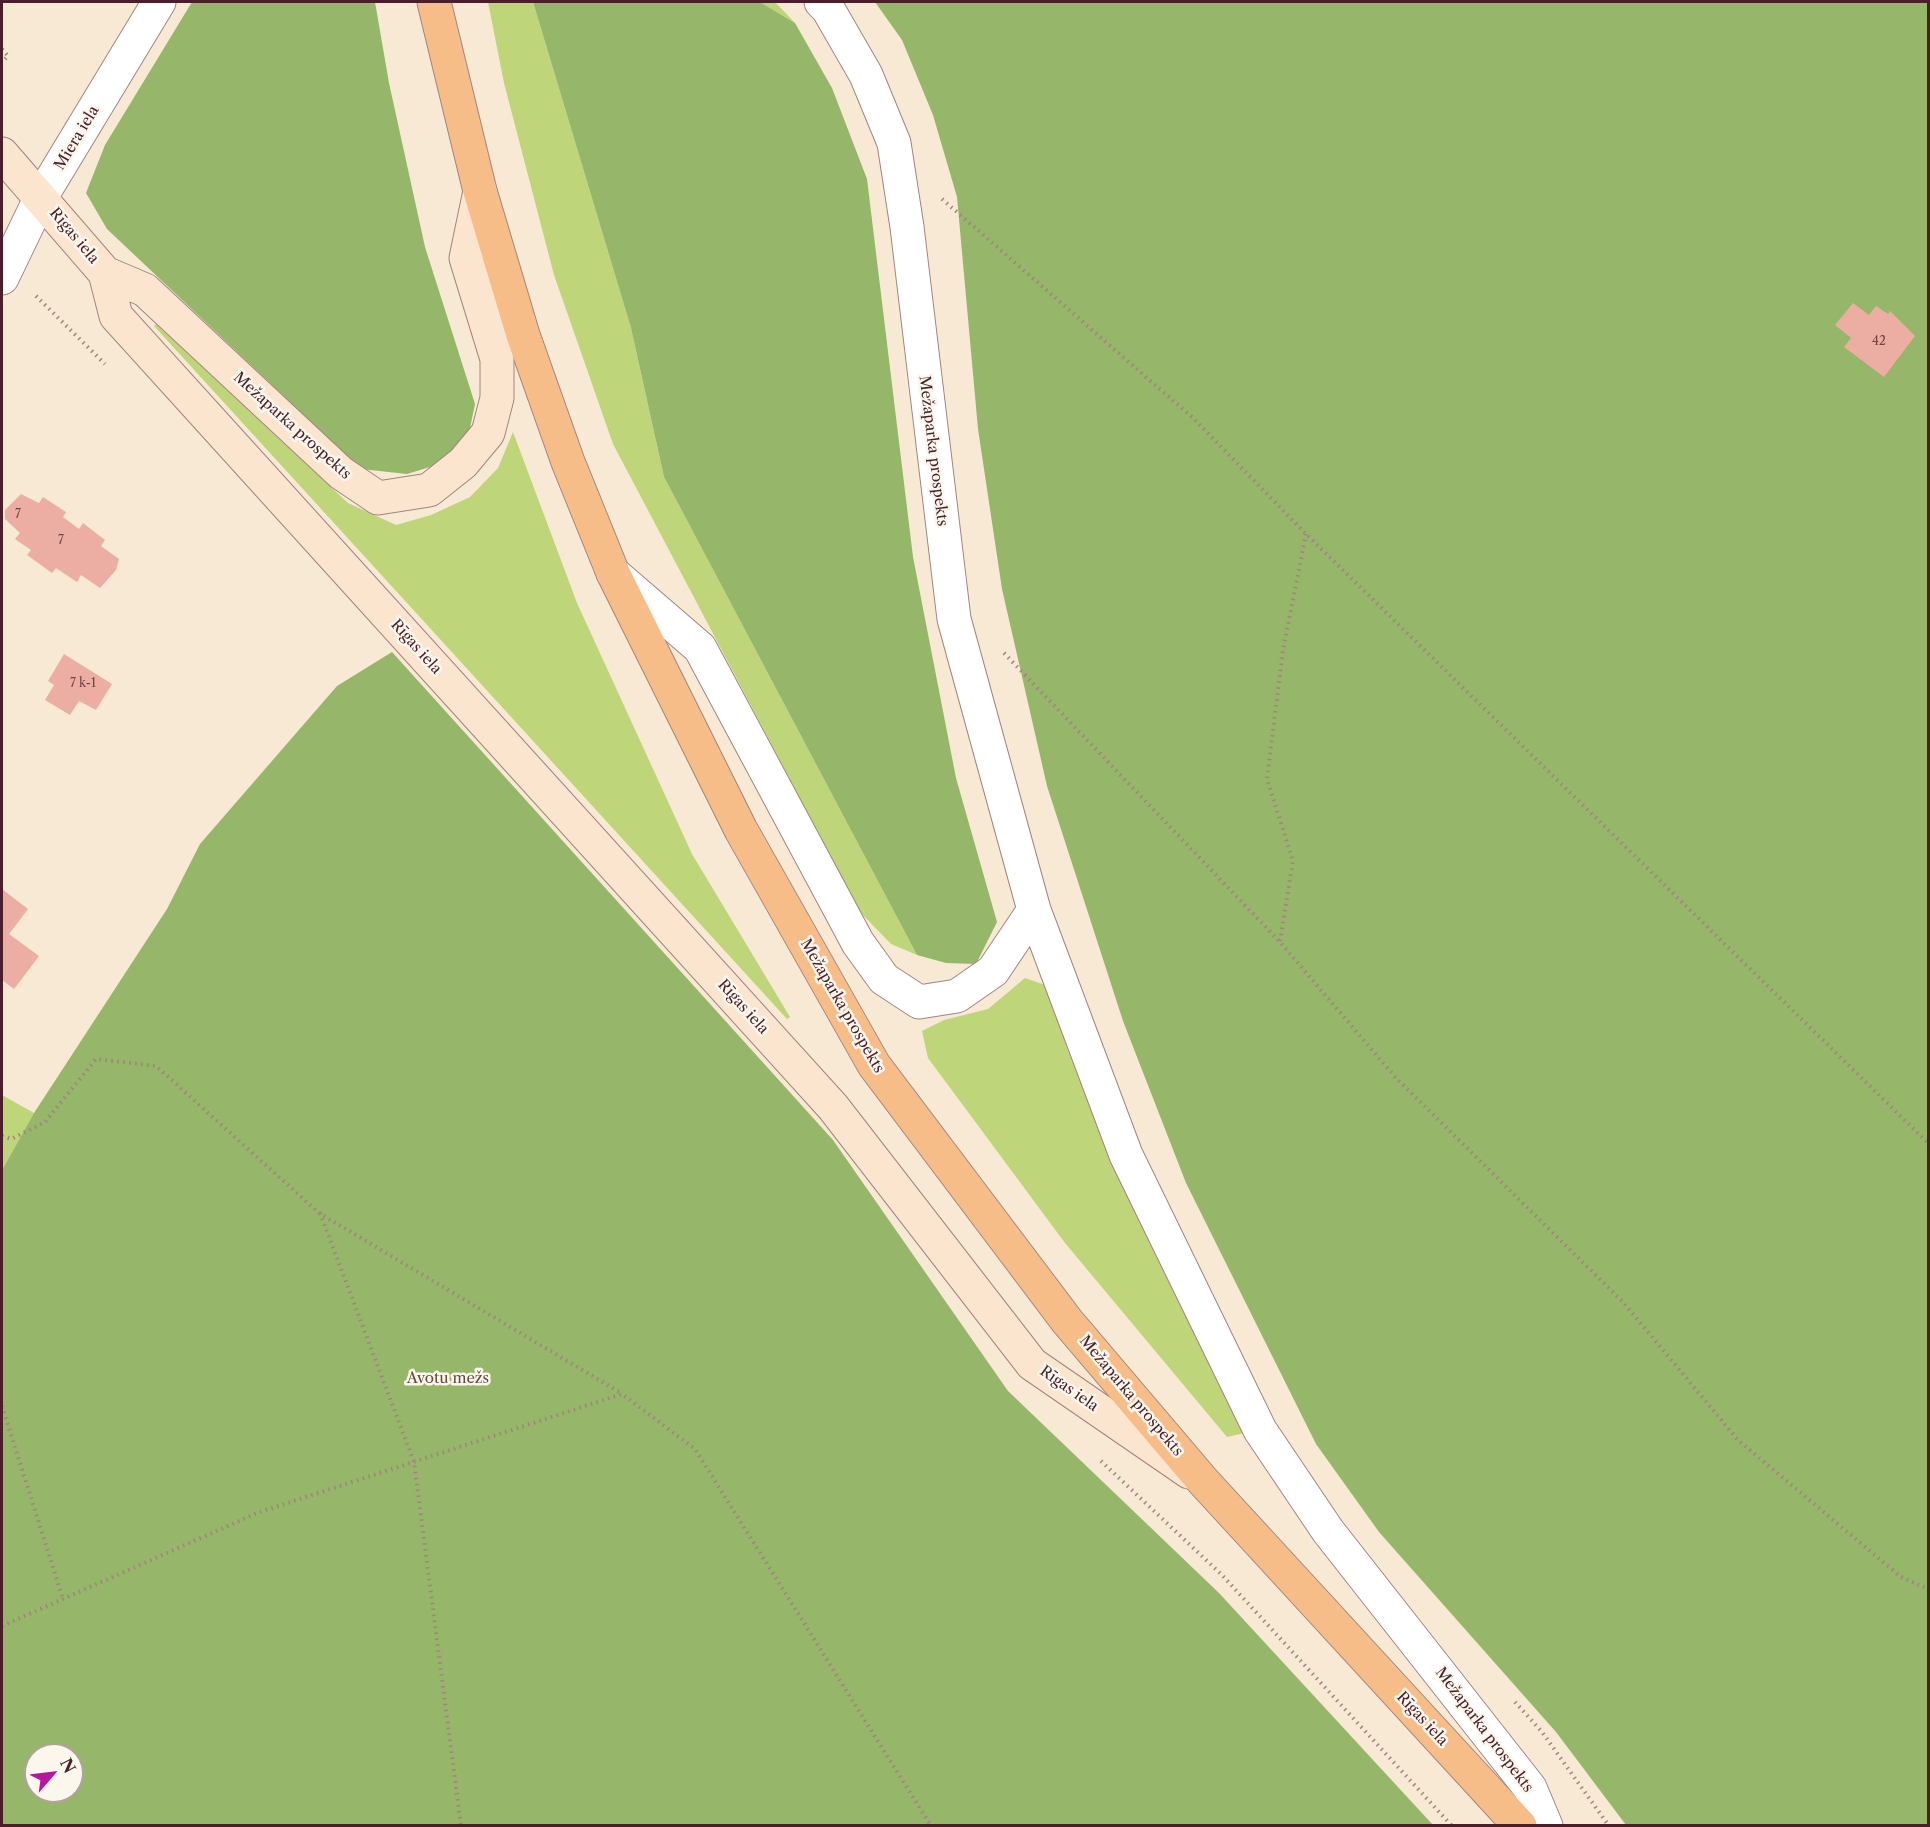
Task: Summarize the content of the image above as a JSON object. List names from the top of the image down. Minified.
{"streets":{"main road":["Rīgas iela","Mežaparka prospekts"],"street":["Miera iela"]},"crossings":[["Miera iela","Rīgas iela"],["Rīgas iela","Mežaparka prospekts"]],"parks":["Avotu mežs"],"house_numbers":["42","7","7","7 k-1"],"north":"top right"}
